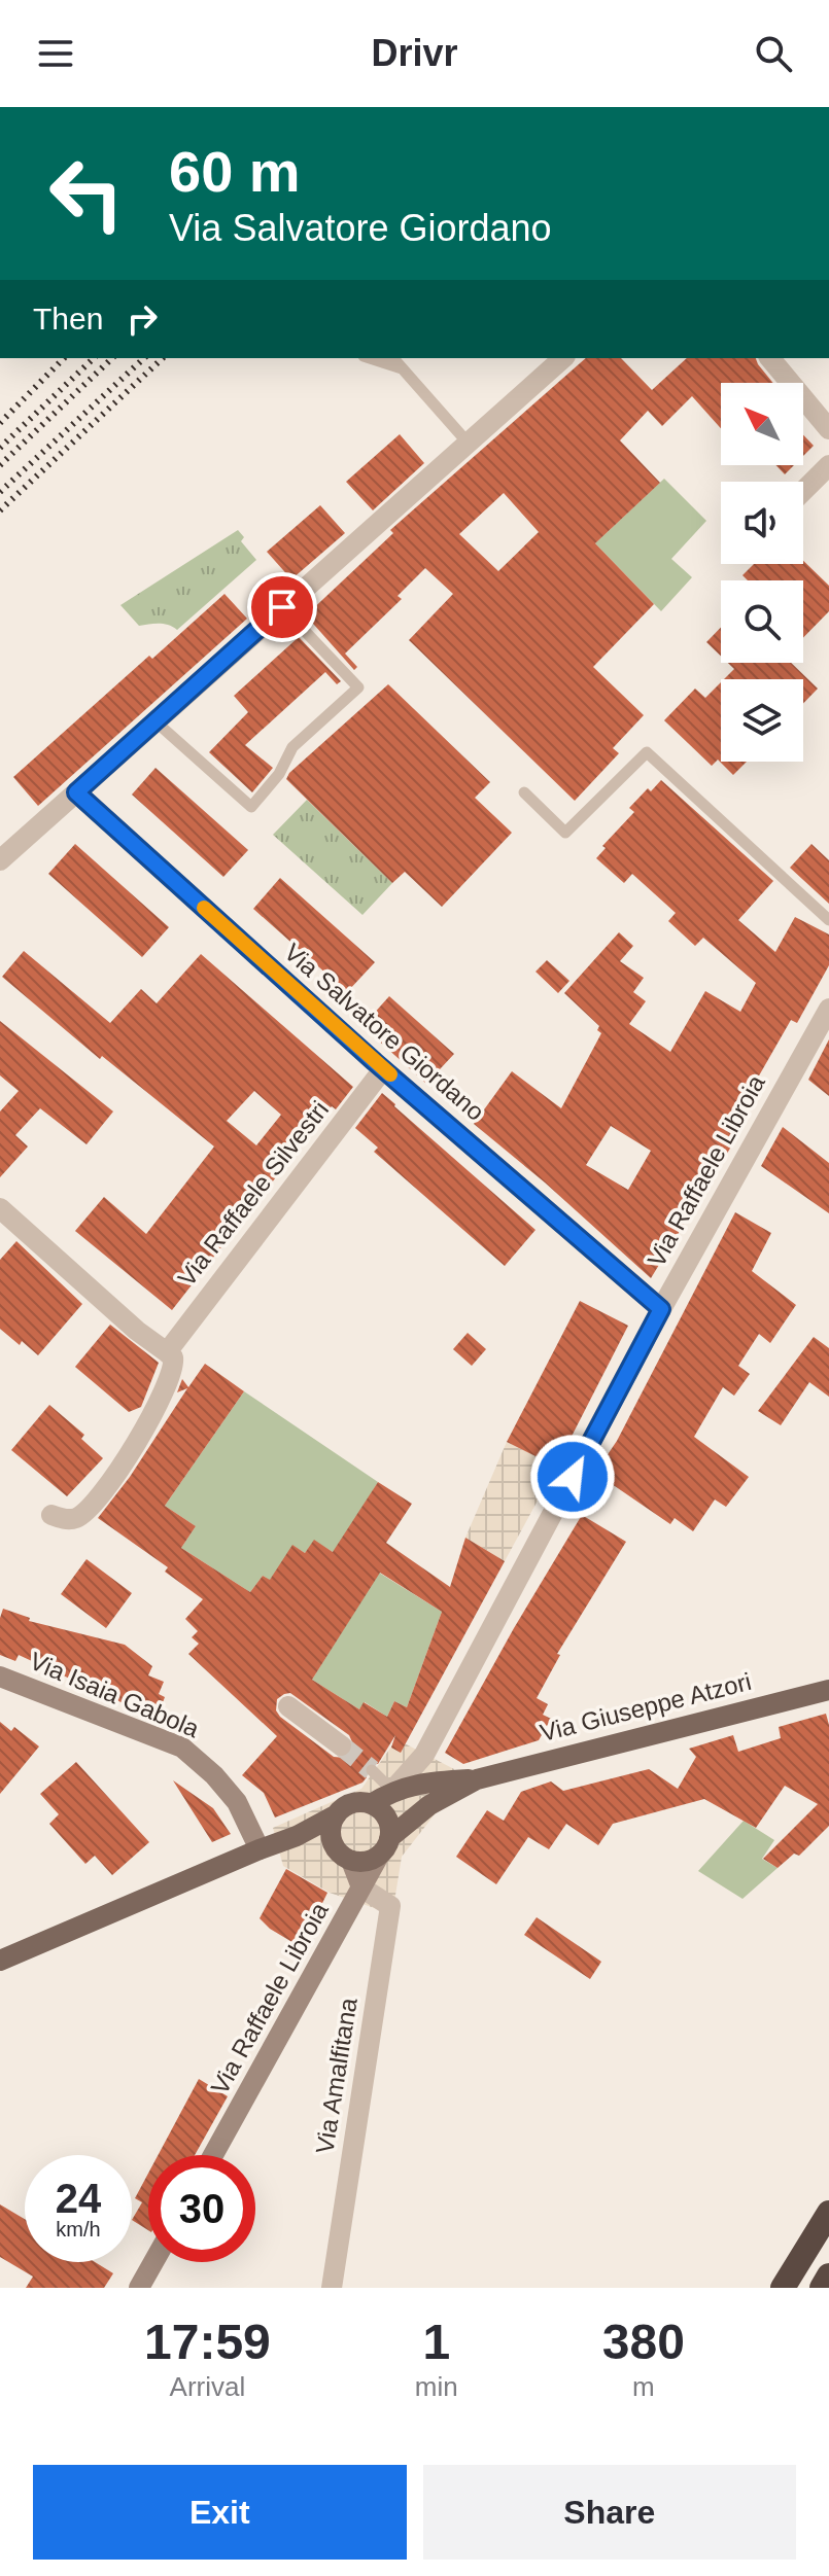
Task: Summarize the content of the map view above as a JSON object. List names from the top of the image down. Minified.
{"streets":{"main road":["Via Giuseppe Atzori"],"street":["Via Salvatore Giordano","Via Raffaele Libroia","Via Raffaele Silvestri","Via Isaia Gabola","Via Amalfitana"]},"crossings":[["Via Salvatore Giordano","Via Raffaele Libroia"],["Via Salvatore Giordano","Via Raffaele Silvestri"],["Via Raffaele Libroia","Via Giuseppe Atzori"],["Via Raffaele Libroia","Via Amalfitana"],["Via Isaia Gabola","Via Giuseppe Atzori"]],"north":"top left","page":{"header":"Drivr","turn":["60 m","Via Salvatore Giordano"],"then":"Then","speed":"24 km/h","limit":"30","eta":["17:59","Arrival","1","min","380","m"],"buttons":["Exit","Share"]}}
